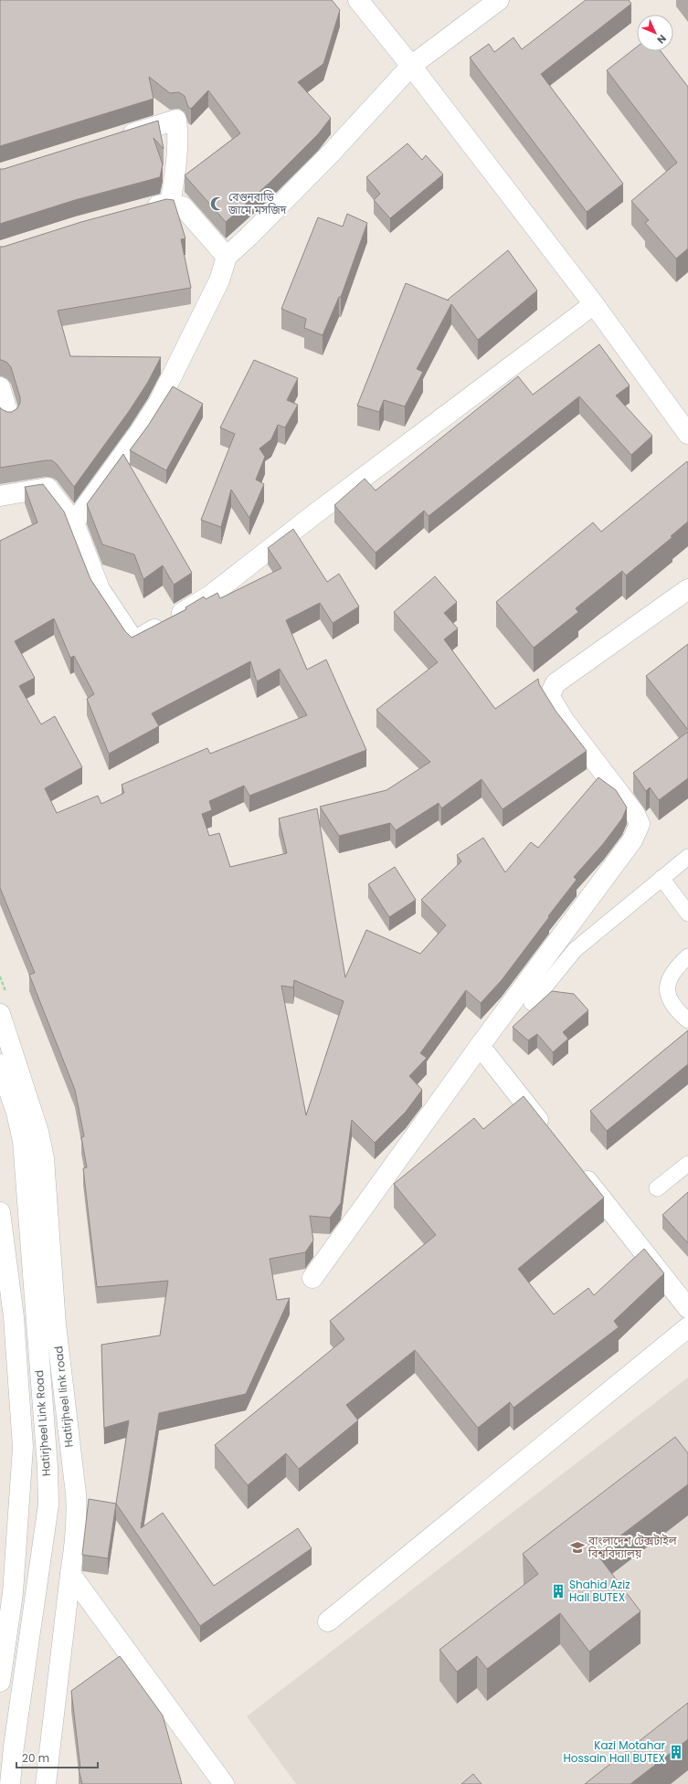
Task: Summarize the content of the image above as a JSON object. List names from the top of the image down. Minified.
{"streets":{"street":["Hatirjheel link road","Hatirjheel Link Road"]},"places":{"mosque":["বেগুনবাড়ি জামে মসজিদ"],"school or university":["বাংলাদেশ টেক্সটাইল বিশ্ববিদ্যালয়"],"building":["Shahid Aziz Hall BUTEX","Kazi Motahar Hossain Hall BUTEX"]},"scale_bar":"20 m","north":"bottom right"}
